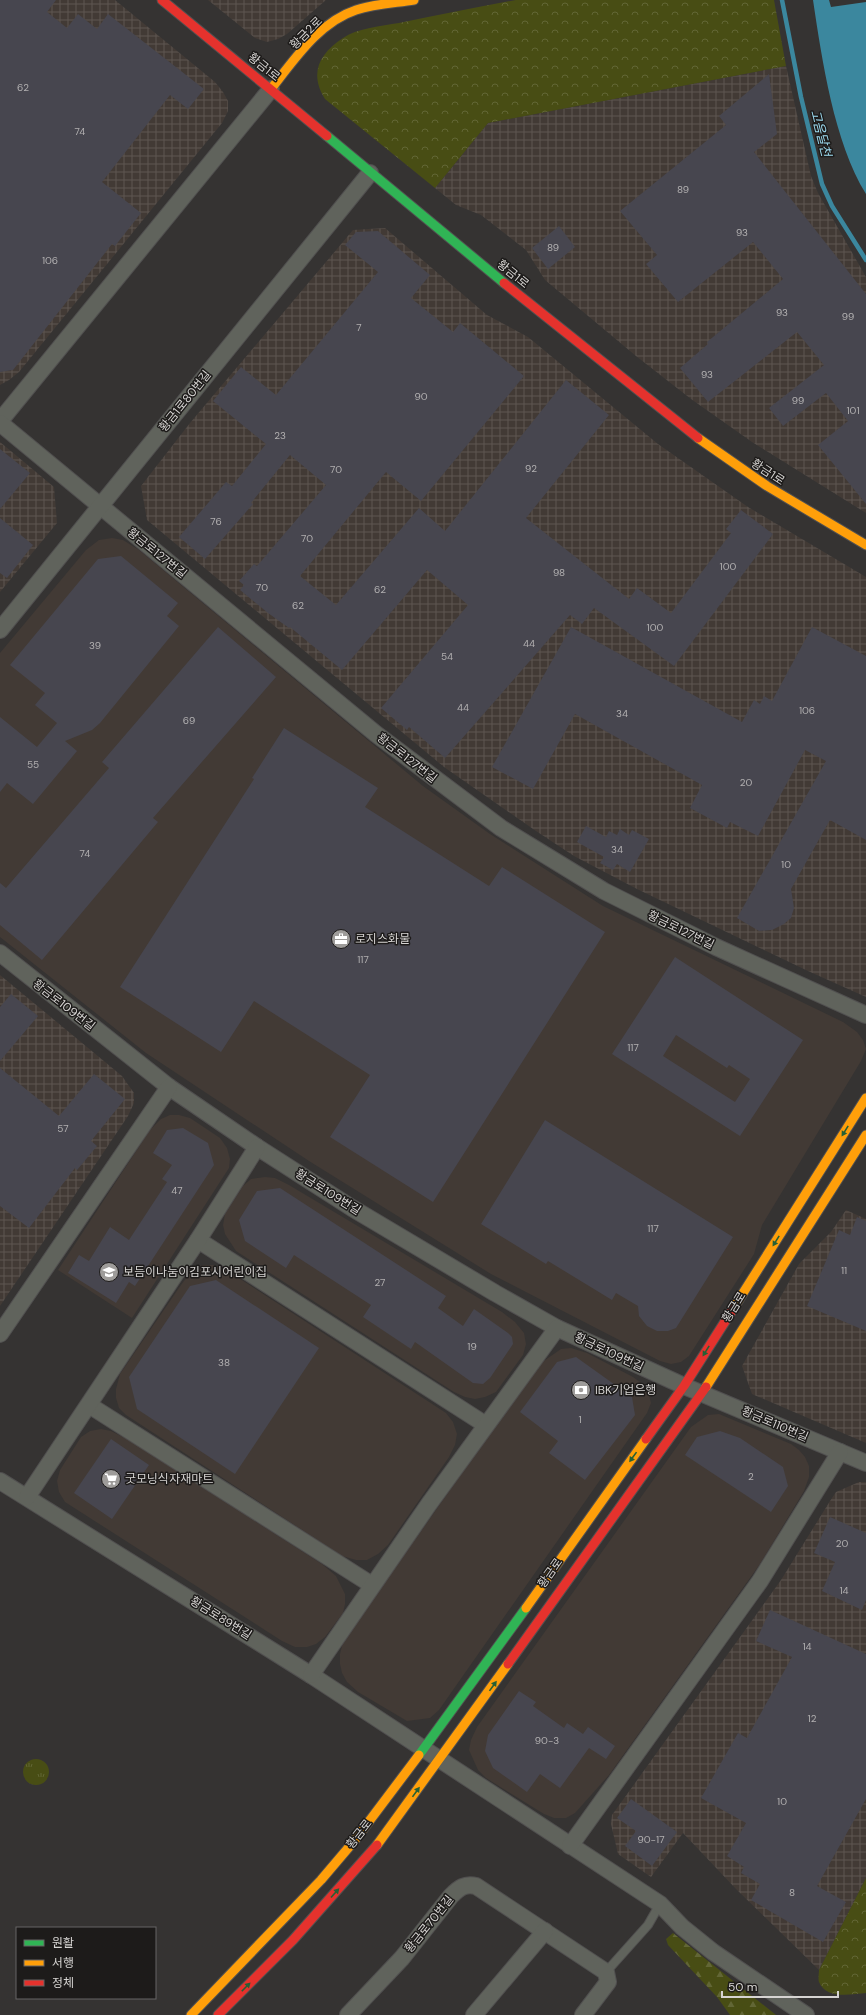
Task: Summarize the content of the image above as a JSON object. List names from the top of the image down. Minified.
{"streets":{"street":["황금2로","황금1로","황금1로80번길","황금로127번길","황금로109번길","황금로","황금로110번길","황금로89번길","황금로70번길"]},"crossings":[["황금2로","황금1로"],["황금1로","황금1로80번길"],["황금1로80번길","황금로127번길"],["황금로109번길","황금로"],["황금로109번길","황금로110번길"],["황금로","황금로110번길"],["황금로","황금로89번길"]],"water":["고음달천"],"places":{"office":["로지스화물"],"school or university":["보듬이나눔이김포시어린이집"],"bank":["IBK기업은행"],"supermarket":["굿모닝식자재마트"]},"house_numbers":["62","74","89","93","89","106","93","99","7","93","90","99","101","23","92","70","76","70","100","98","70","62","62","100","44","39","54","44","106","34","69","55","20","34","74","10","117","117","57","47","117","11","27","19","38","1","2","20","14","14","12","90-3","10","90-17","8"],"legend":["원활","서행","정체"],"scale_bar":"50 m"}
